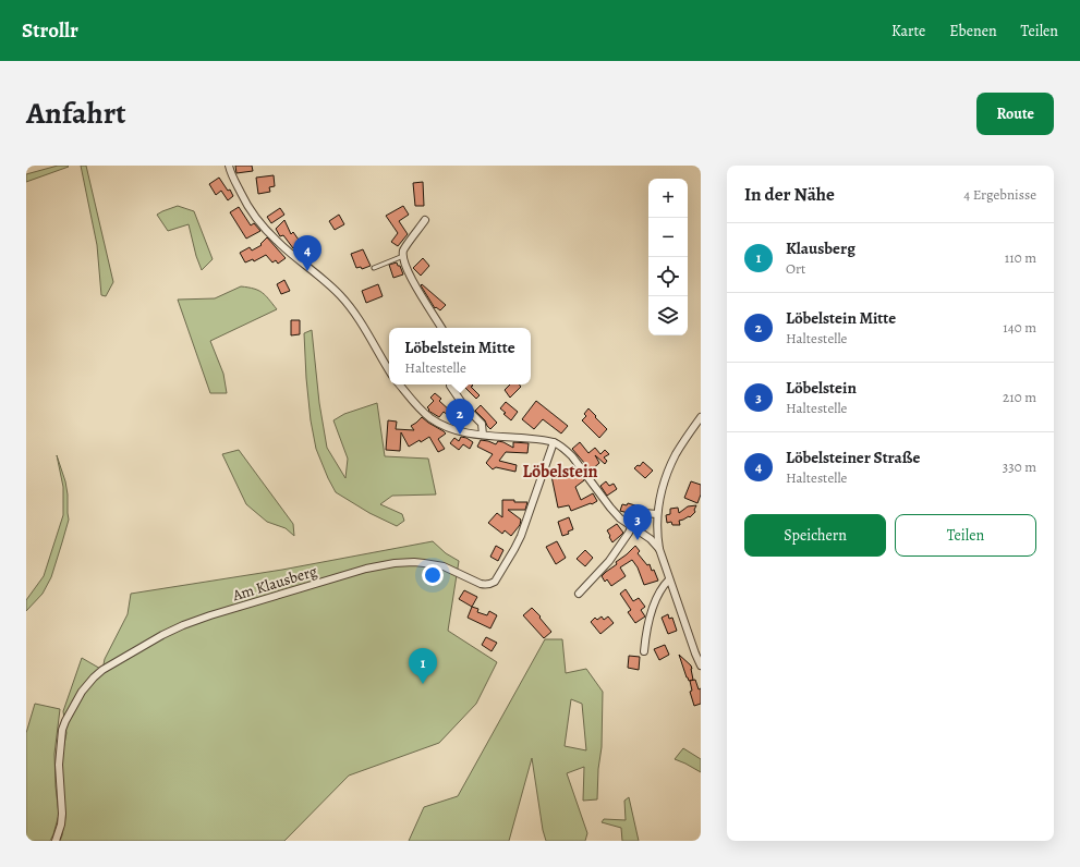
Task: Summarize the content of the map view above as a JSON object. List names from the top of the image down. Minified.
{"streets":{"street":["Am Klausberg"]},"districts":["Löbelstein"],"page":{"header":"Strollr","nav":["Karte","Ebenen","Teilen"],"title":"Anfahrt","buttons":["Route",["Speichern","Teilen"]],"heading":["In der Nähe","4 Ergebnisse"],"map_buttons":["+","−"],"list":[{"mark":"1","name":"Klausberg","note":"Ort","value":"110 m"},{"mark":"2","name":"Löbelstein Mitte","note":"Haltestelle","value":"140 m"},{"mark":"3","name":"Löbelstein","note":"Haltestelle","value":"210 m"},{"mark":"4","name":"Löbelsteiner Straße","note":"Haltestelle","value":"330 m"}],"pins":["4","2","3","1"],"popup":["Löbelstein Mitte","Haltestelle"]}}
